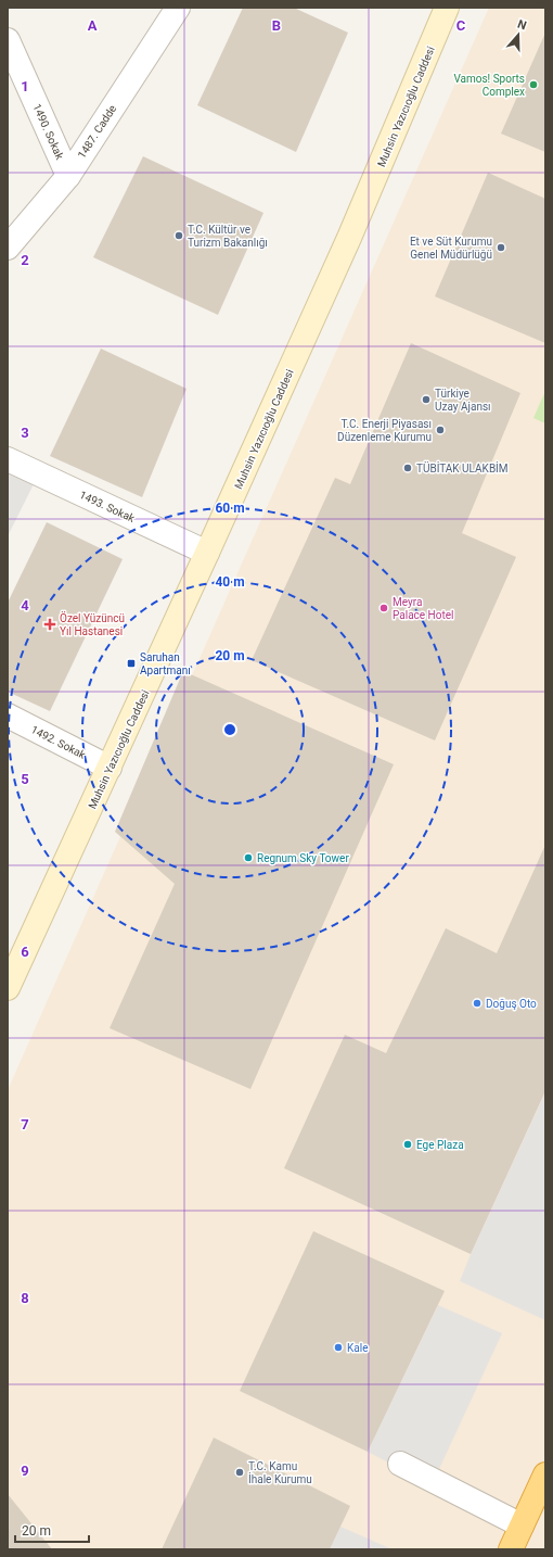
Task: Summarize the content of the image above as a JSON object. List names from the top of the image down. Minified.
{"streets":{"main road":["Muhsin Yazıcıoğlu Caddesi"],"street":["1490. Sokak","1487. Cadde","1493. Sokak","1492. Sokak"]},"crossings":[["Muhsin Yazıcıoğlu Caddesi","1493. Sokak"],["Muhsin Yazıcıoğlu Caddesi","1492. Sokak"],["1490. Sokak","1487. Cadde"]],"places":{"other":["Vamos! Sports Complex","T.C. Kültür ve Turizm Bakanlığı","Et ve Süt Kurumu Genel Müdürlüğü","Türkiye Uzay Ajansı","T.C. Enerji Piyasası Düzenleme Kurumu","TÜBİTAK ULAKBİM","Meyra Palace Hotel","Regnum Sky Tower","Doğuş Oto","Ege Plaza","Kale","T.C. Kamu İhale Kurumu"],"health":["Özel Yüzüncü Yıl Hastanesi"],"transit":["Saruhan Apartmanı"]},"scale_bar":"20 m","north":"top","grid":{"columns":["A","B","C"],"rows":["1","2","3","4","5","6","7","8","9"]},"rings":["60 m","40 m","20 m"]}
